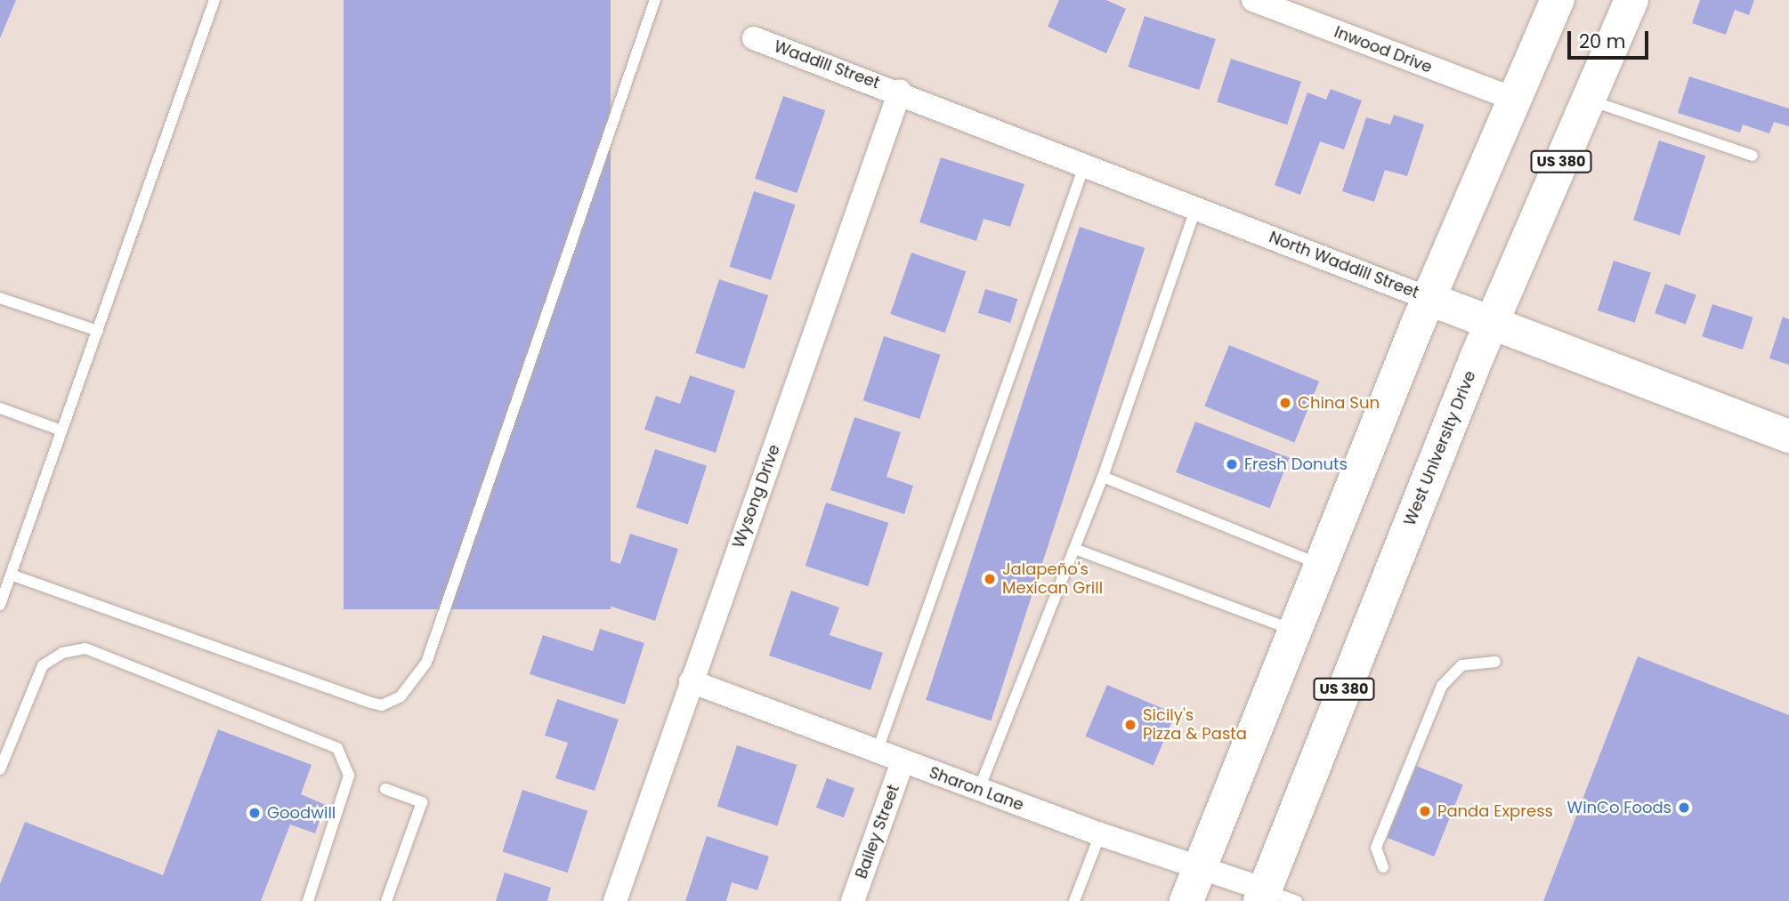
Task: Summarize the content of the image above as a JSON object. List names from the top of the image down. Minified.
{"streets":{"highway":["US 380","West University Drive"],"street":["Inwood Drive","Waddill Street","North Waddill Street","Wysong Drive","Sharon Lane","Bailey Street"]},"crossings":[["Waddill Street","North Waddill Street"],["Waddill Street","Wysong Drive"],["North Waddill Street","West University Drive"],["North Waddill Street","Wysong Drive"],["West University Drive","Sharon Lane"],["Wysong Drive","Sharon Lane"],["Sharon Lane","Bailey Street"]],"places":["China Sun","Fresh Donuts","Jalapeño's Mexican Grill","Sicily's Pizza & Pasta","WinCo Foods","Panda Express","Goodwill"],"scale_bar":"20 m"}
